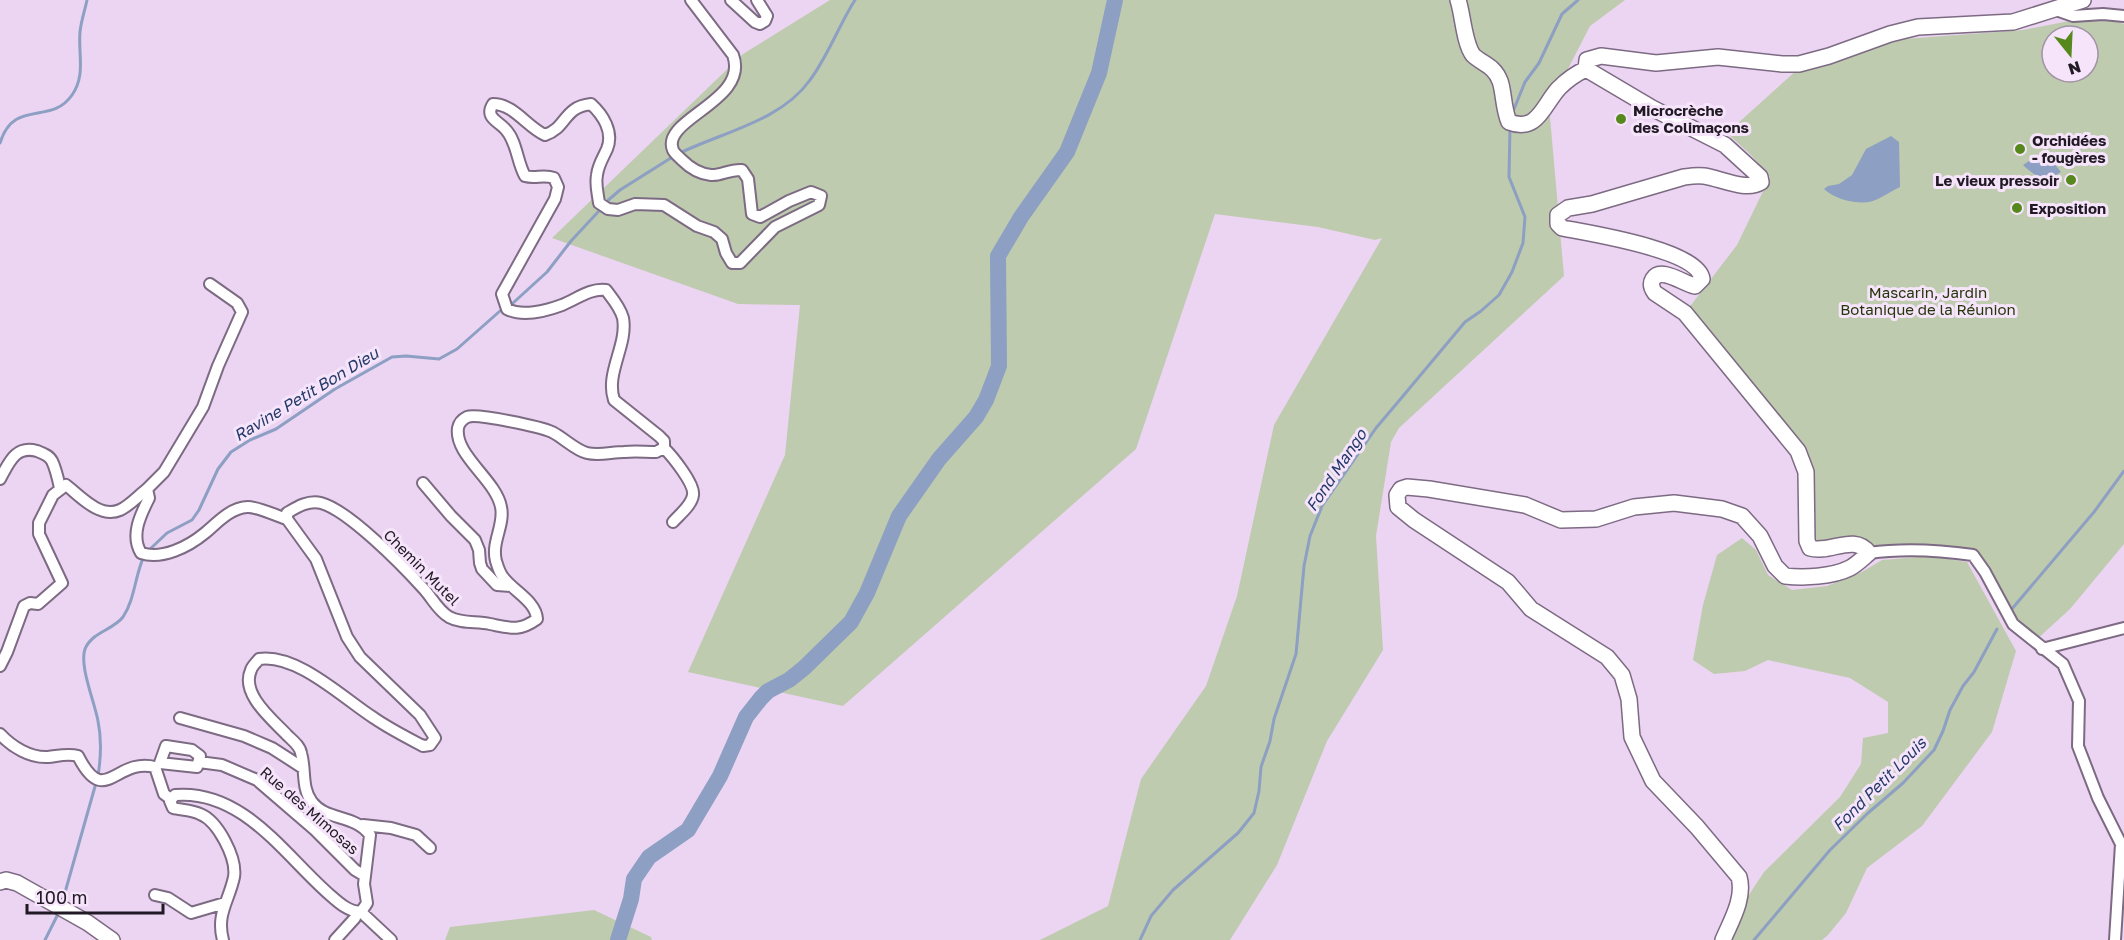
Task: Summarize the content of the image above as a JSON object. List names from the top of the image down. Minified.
{"streets":{"street":["Chemin Mutel","Rue des Mimosas"]},"water":["Ravine Petit Bon Dieu","Fond Mango","Fond Petit Louis"],"parks":["Mascarin, Jardin Botanique de la Réunion"],"places":["Microcrèche des Colimaçons","Orchidées - fougères","Le vieux pressoir","Exposition"],"scale_bar":"100 m","north":"bottom"}
